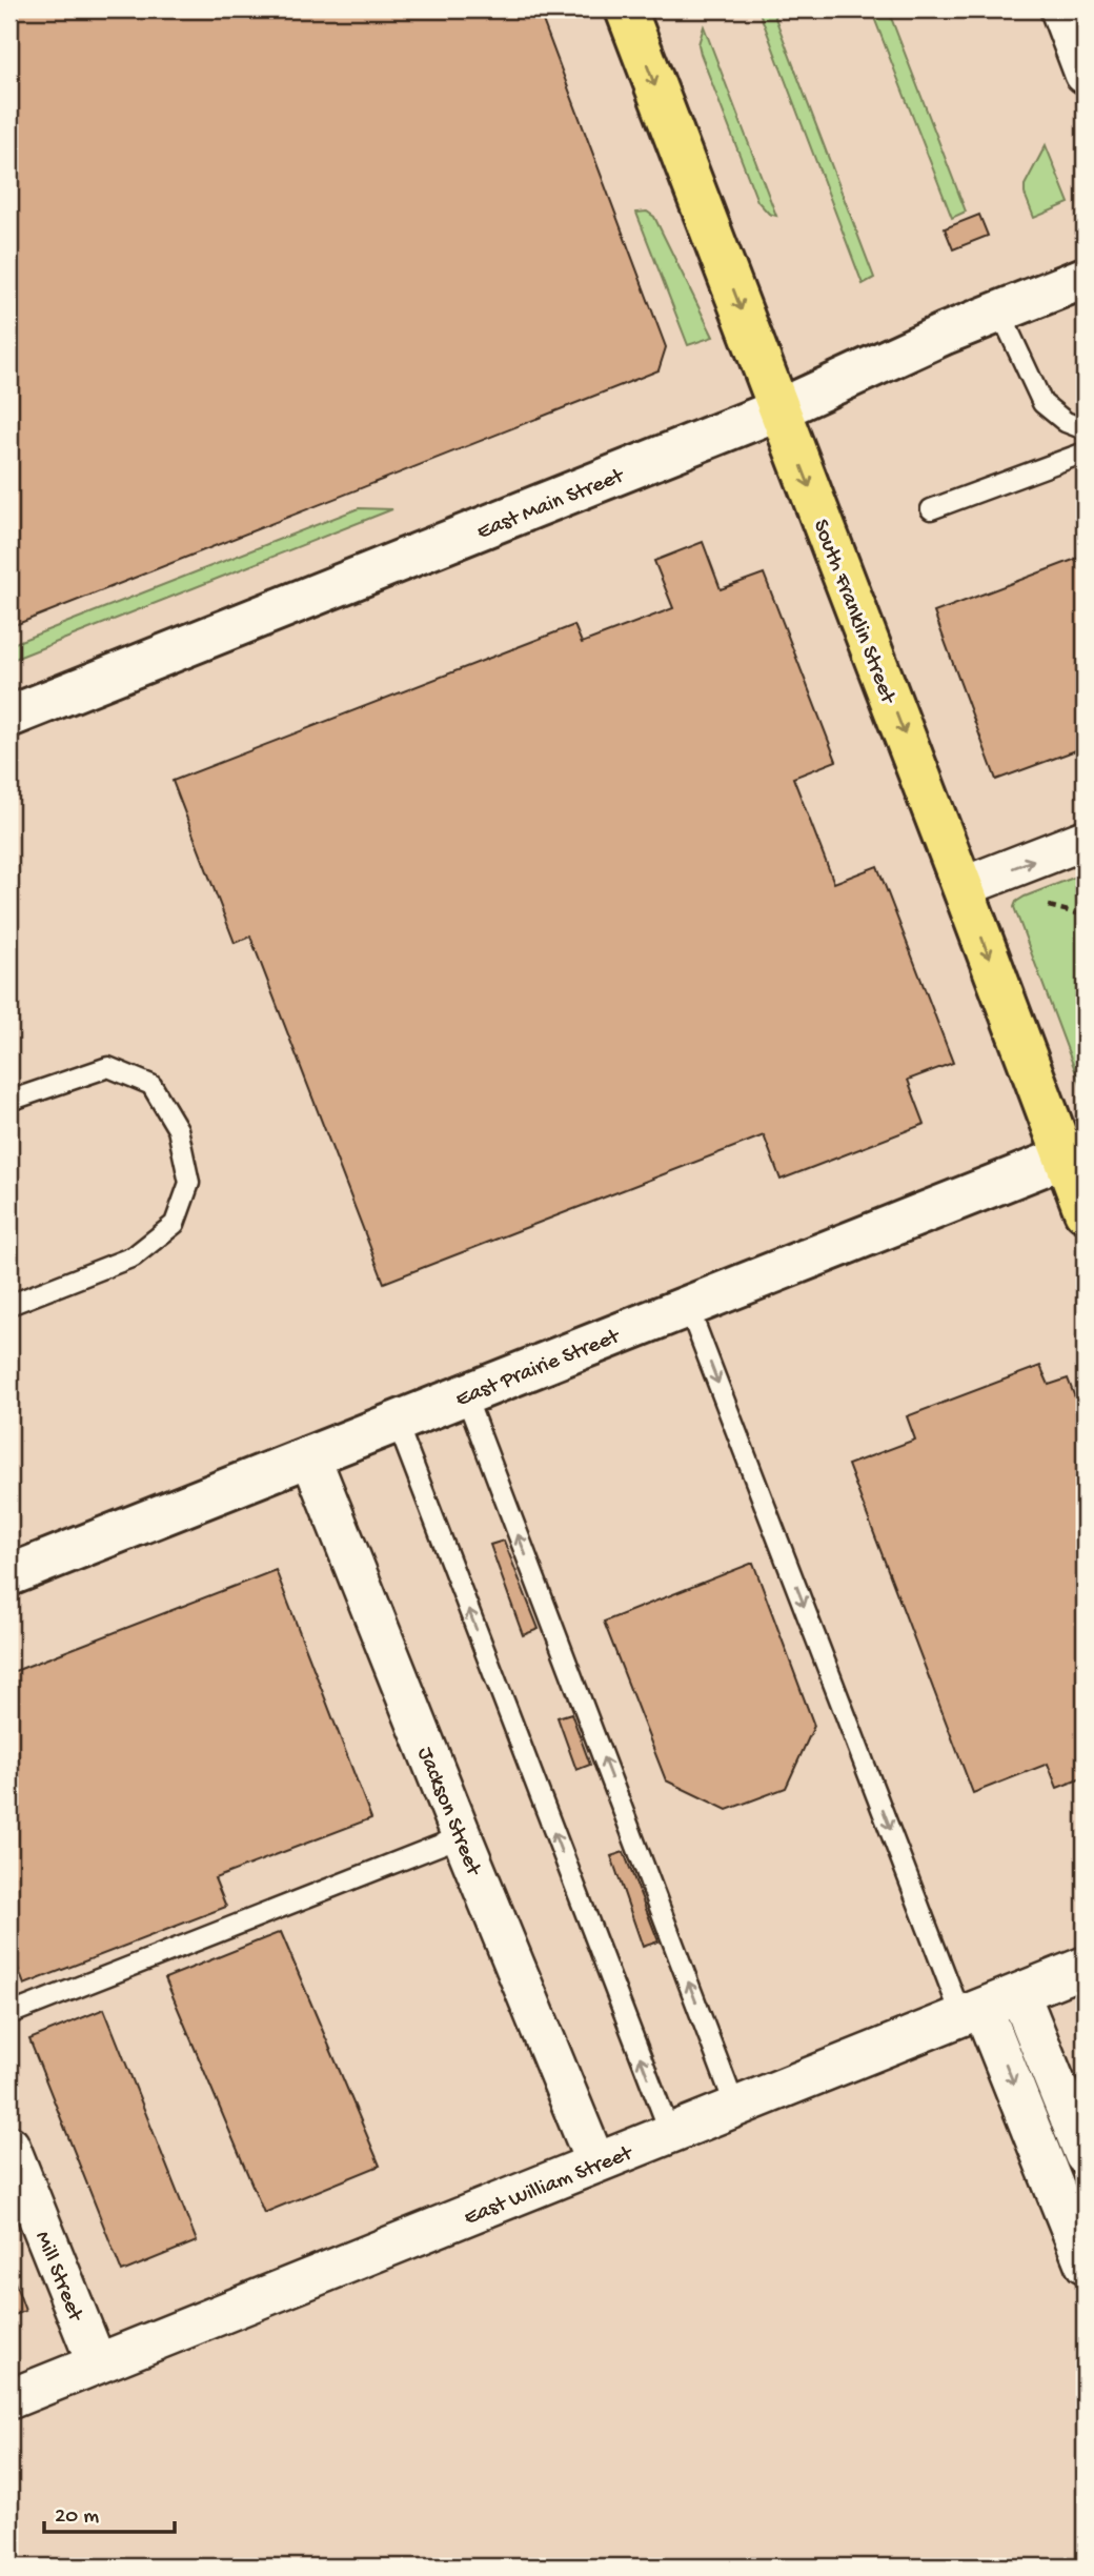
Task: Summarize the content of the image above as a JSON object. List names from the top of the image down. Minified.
{"streets":{"main road":["South Franklin Street"],"street":["East Main Street","East Prairie Street","Jackson Street","East William Street","Mill Street"]},"crossings":[["East Main Street","South Franklin Street"],["South Franklin Street","East Prairie Street"],["East Prairie Street","Jackson Street"],["Jackson Street","East William Street"],["East William Street","Mill Street"]],"one_way":["South Franklin Street"],"scale_bar":"20 m"}
